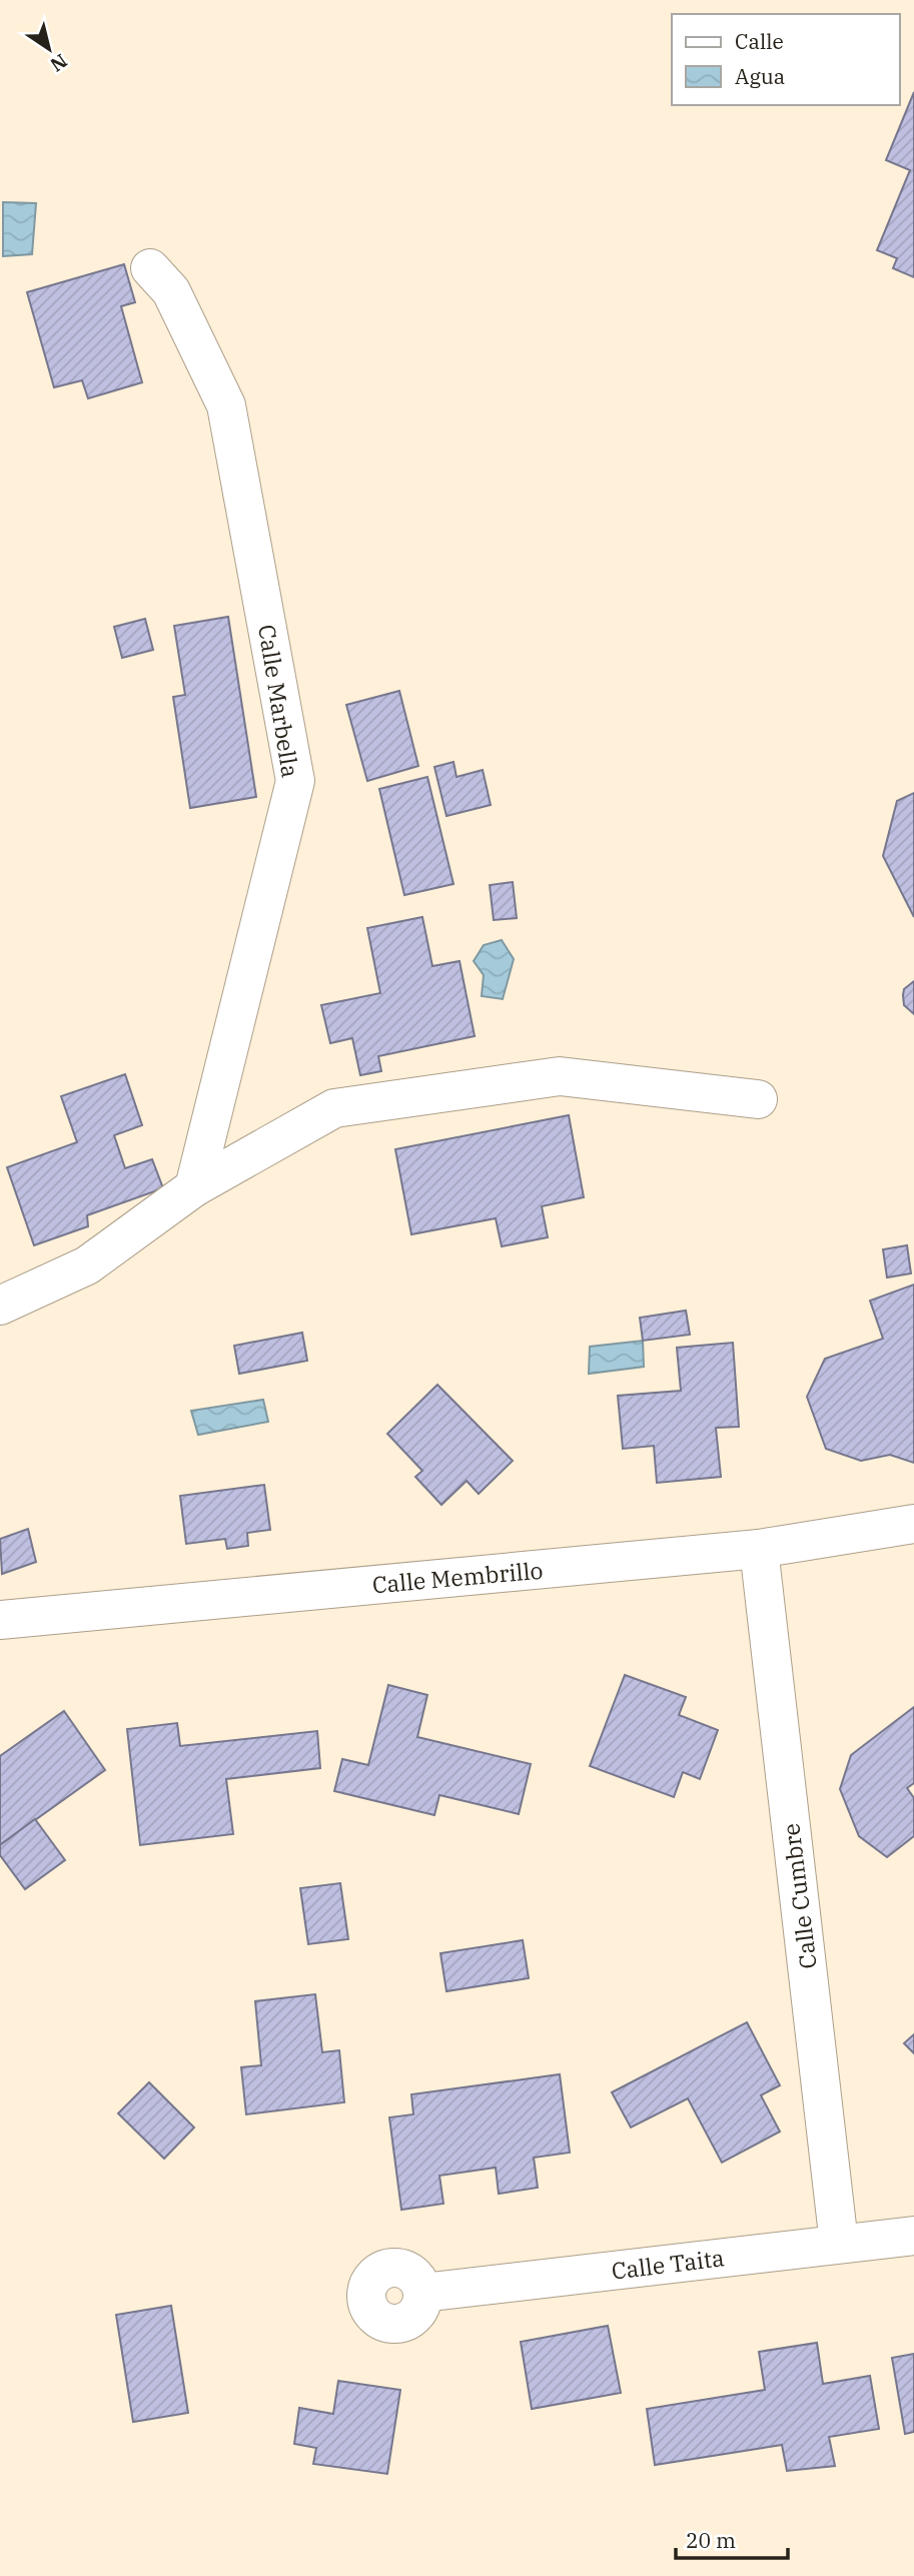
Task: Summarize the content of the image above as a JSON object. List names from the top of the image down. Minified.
{"streets":{"street":["Calle Marbella","Calle Membrillo","Calle Cumbre","Calle Taita"]},"crossings":[["Calle Membrillo","Calle Cumbre"],["Calle Cumbre","Calle Taita"]],"legend":["Calle","Agua"],"scale_bar":"20 m","north":"bottom right"}
